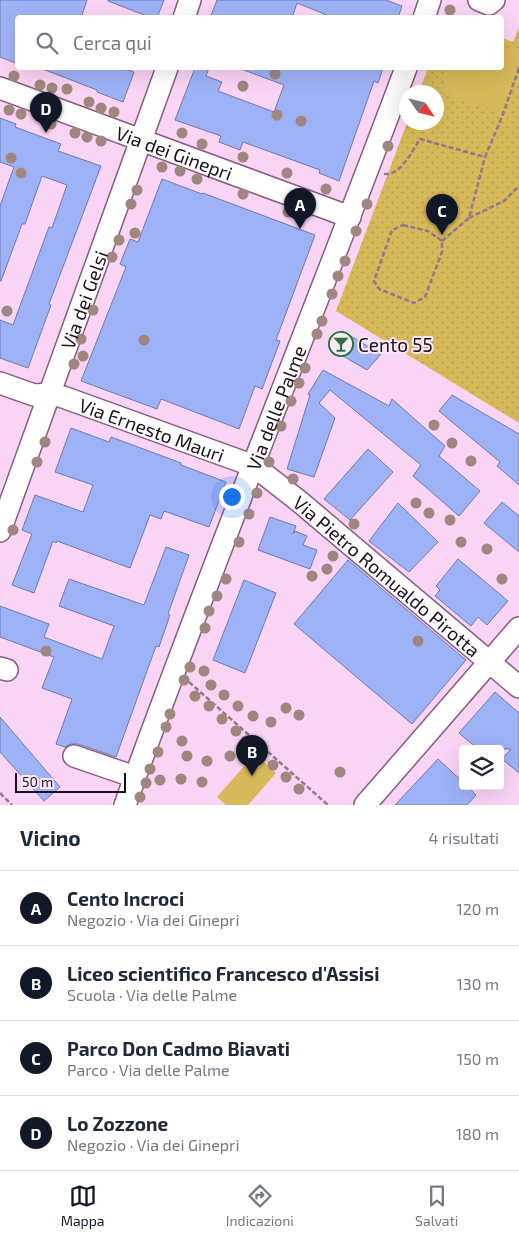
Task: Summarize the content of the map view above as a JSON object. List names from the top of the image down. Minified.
{"streets":{"street":["Via dei Ginepri","Via dei Gelsi","Via delle Palme","Via Ernesto Mauri","Via Pietro Romualdo Pirotta"]},"crossings":[["Via dei Ginepri","Via dei Gelsi"],["Via dei Ginepri","Via delle Palme"],["Via dei Gelsi","Via Ernesto Mauri"],["Via delle Palme","Via Ernesto Mauri"],["Via delle Palme","Via Pietro Romualdo Pirotta"],["Via Ernesto Mauri","Via Pietro Romualdo Pirotta"]],"places":{"bar":["Cento 55"]},"scale_bar":"50 m","north":"bottom right","page":{"search":"Cerca qui","pins":["D","A","C","B"],"scale":"50 m","heading":["Vicino","4 risultati"],"list":[{"mark":"A","name":"Cento Incroci","note":"Negozio · Via dei Ginepri","value":"120 m"},{"mark":"B","name":"Liceo scientifico Francesco d'Assisi","note":"Scuola · Via delle Palme","value":"130 m"},{"mark":"C","name":"Parco Don Cadmo Biavati","note":"Parco · Via delle Palme","value":"150 m"},{"mark":"D","name":"Lo Zozzone","note":"Negozio · Via dei Ginepri","value":"180 m"}],"nav":["Mappa","Indicazioni","Salvati"]}}
